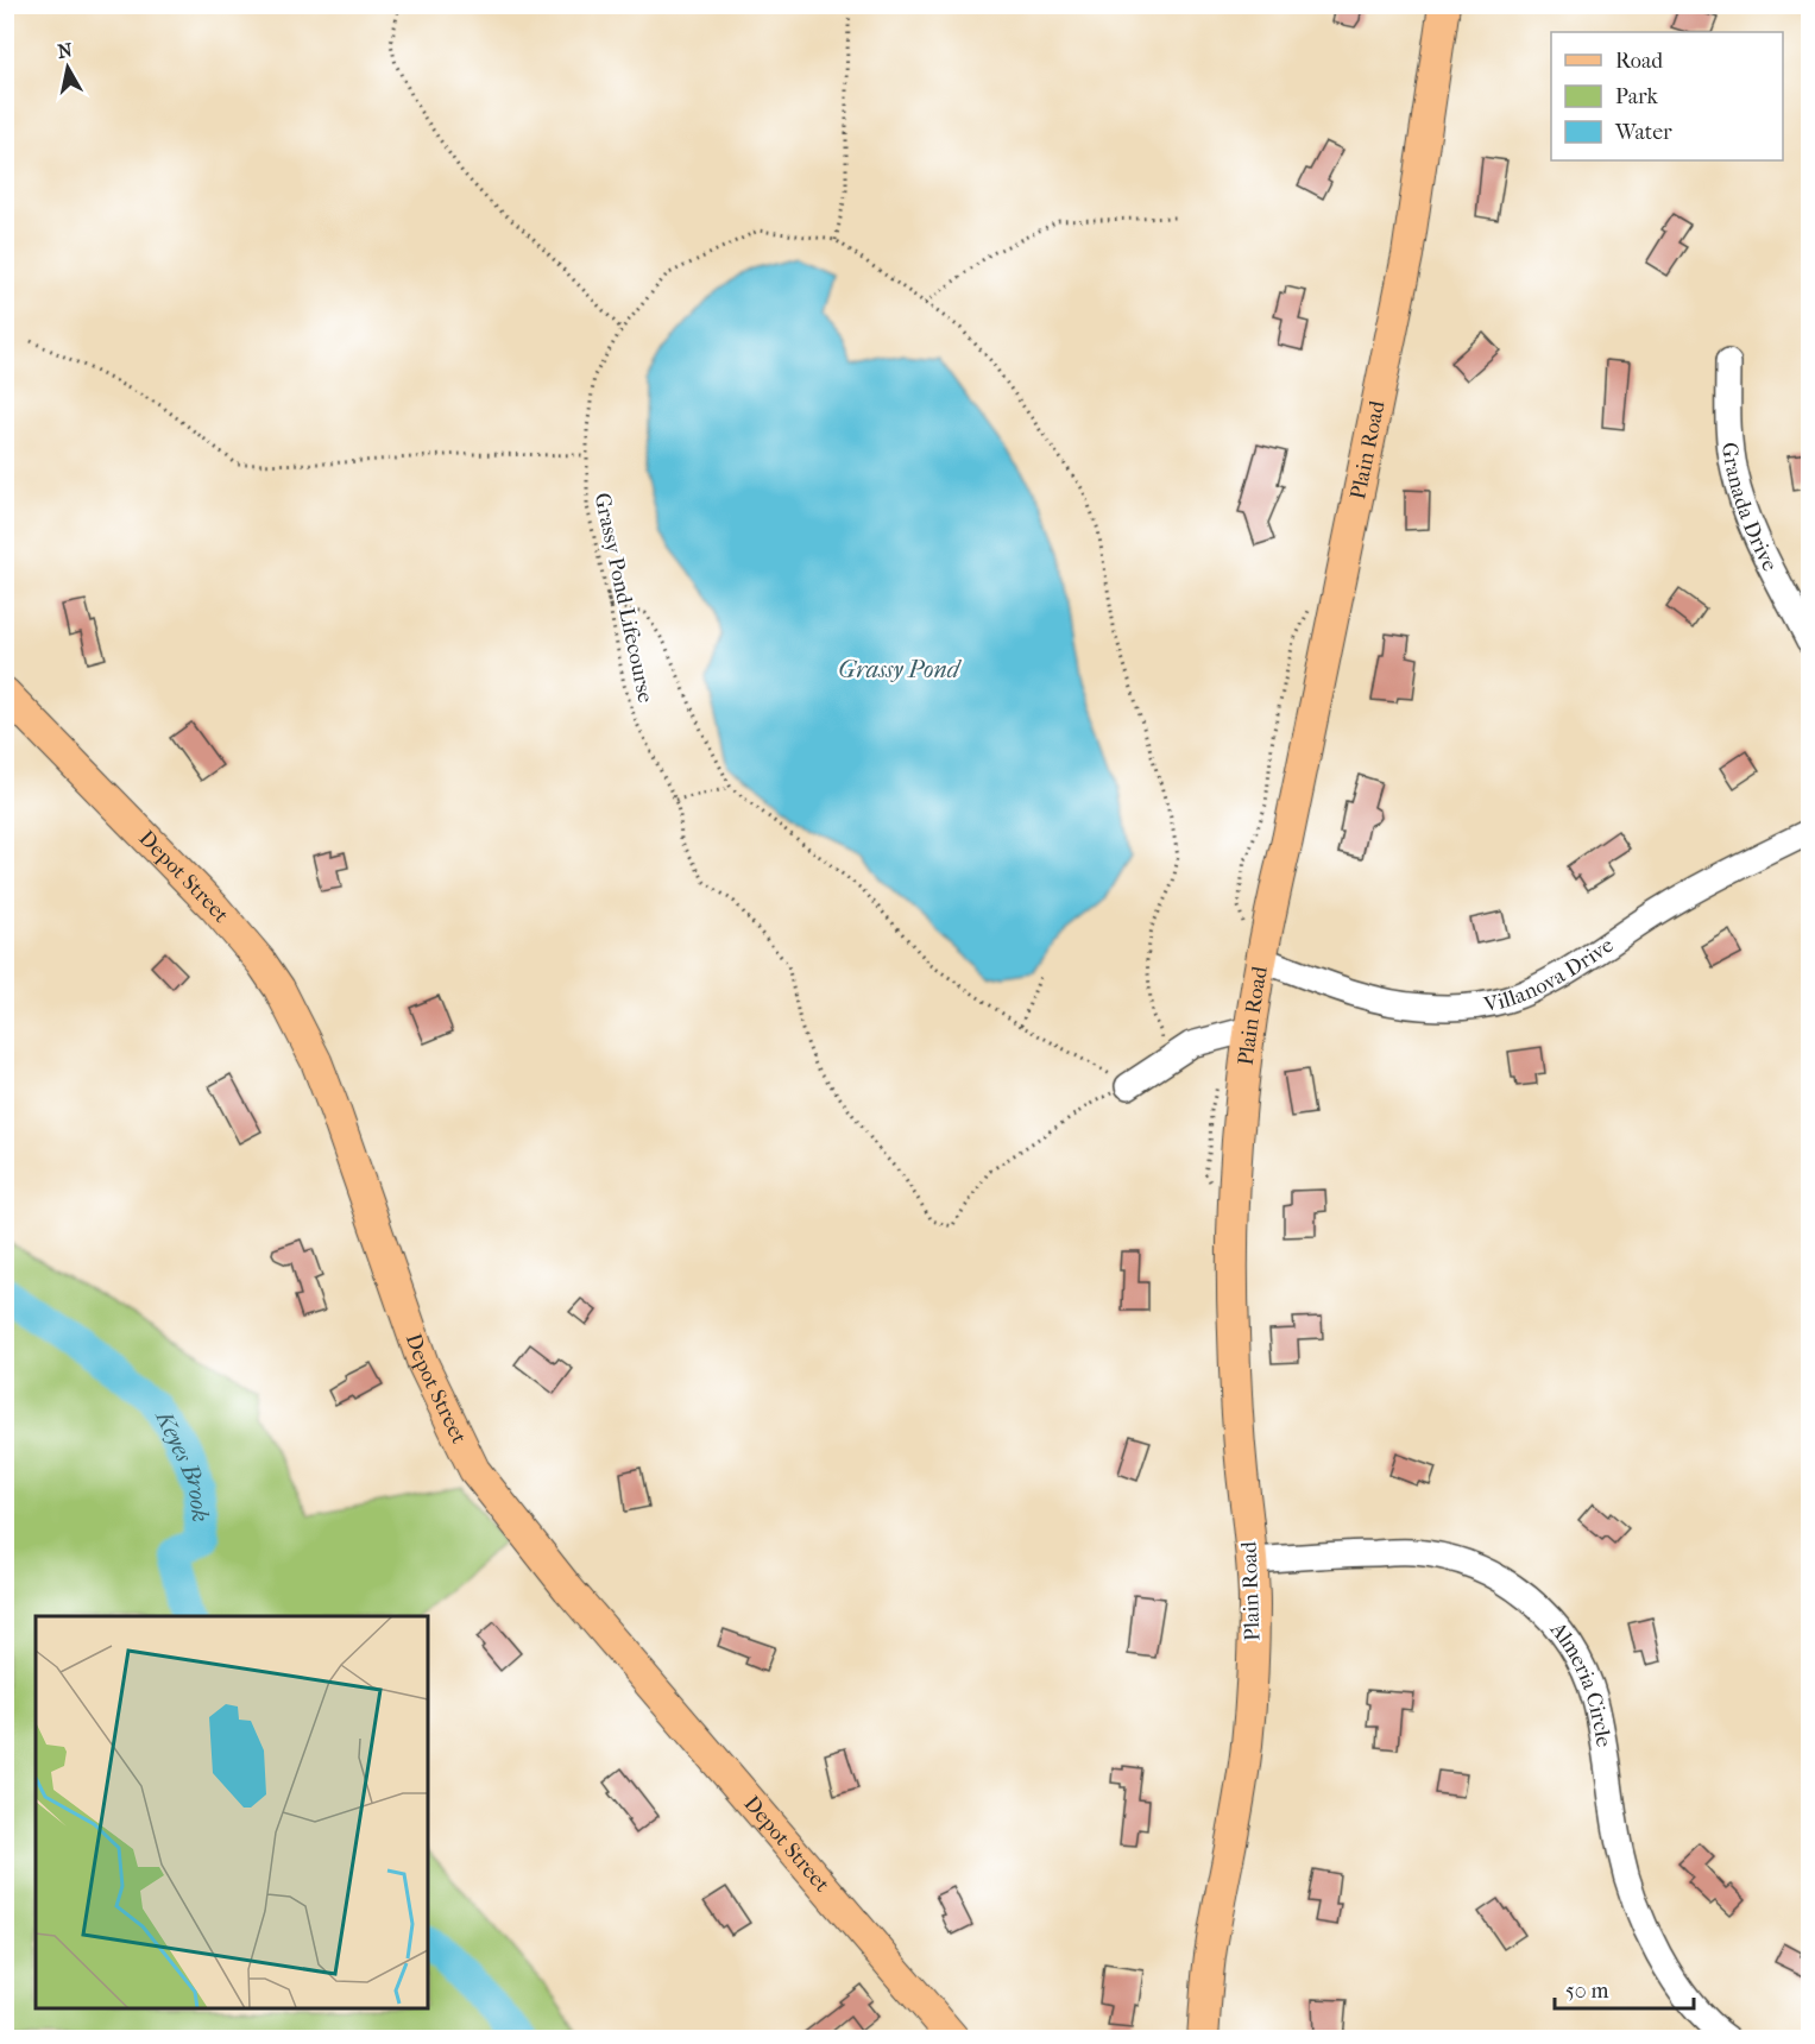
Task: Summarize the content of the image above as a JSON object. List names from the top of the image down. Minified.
{"streets":{"main road":["Plain Road","Depot Street"],"street":["Granada Drive","Villanova Drive","Almeria Circle"],"path":["Grassy Pond Lifecourse"]},"crossings":[["Plain Road","Villanova Drive"],["Plain Road","Almeria Circle"]],"water":["Grassy Pond","Keyes Brook"],"legend":["Road","Park","Water"],"scale_bar":"50 m","north":"top"}
